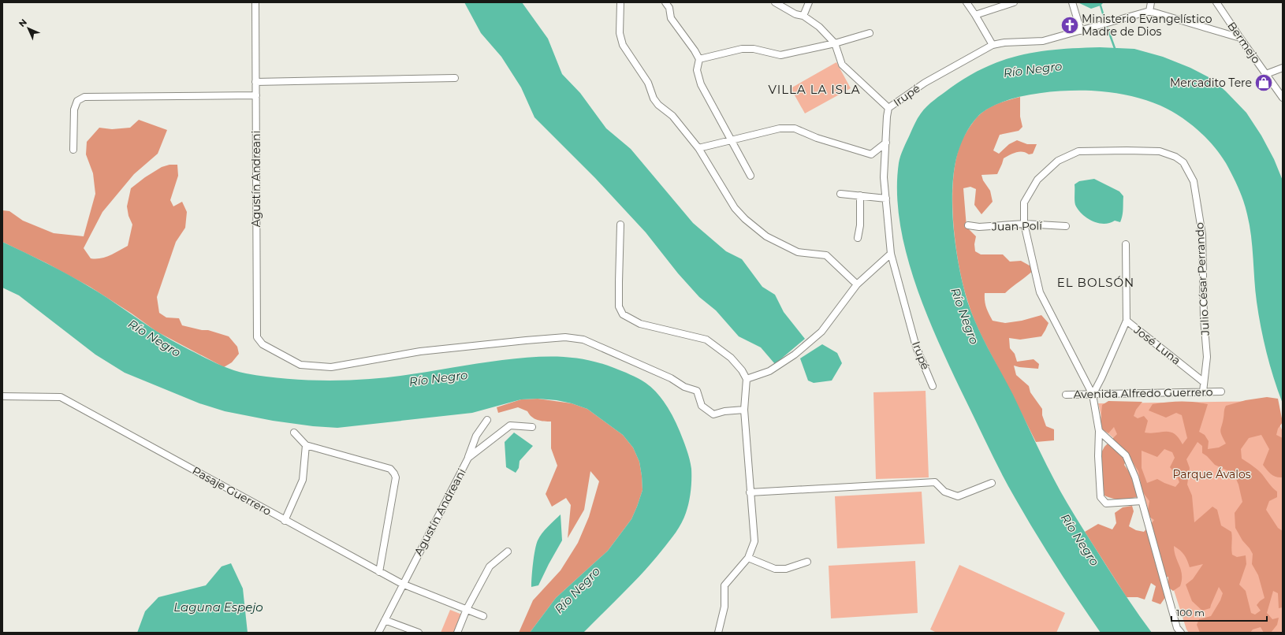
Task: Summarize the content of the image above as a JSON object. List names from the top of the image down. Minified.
{"streets":{"street":["Bermejo","Irupé","Agustín Andreani","Juan Polí","Julio César Perrando","José Luna","Avenida Alfredo Guerrero","Pasaje Guerrero"]},"crossings":[["Agustín Andreani","Pasaje Guerrero"],["Juan Polí","Julio César Perrando"],["Julio César Perrando","José Luna"],["Julio César Perrando","Avenida Alfredo Guerrero"]],"districts":["VILLA LA ISLA","EL BOLSÓN"],"water":["Río Negro","Laguna Espejo"],"parks":["Parque Ávalos"],"places":{"church":["Ministerio Evangelístico Madre de Dios"],"shop":["Mercadito Tere"]},"scale_bar":"100 m","north":"top left"}
